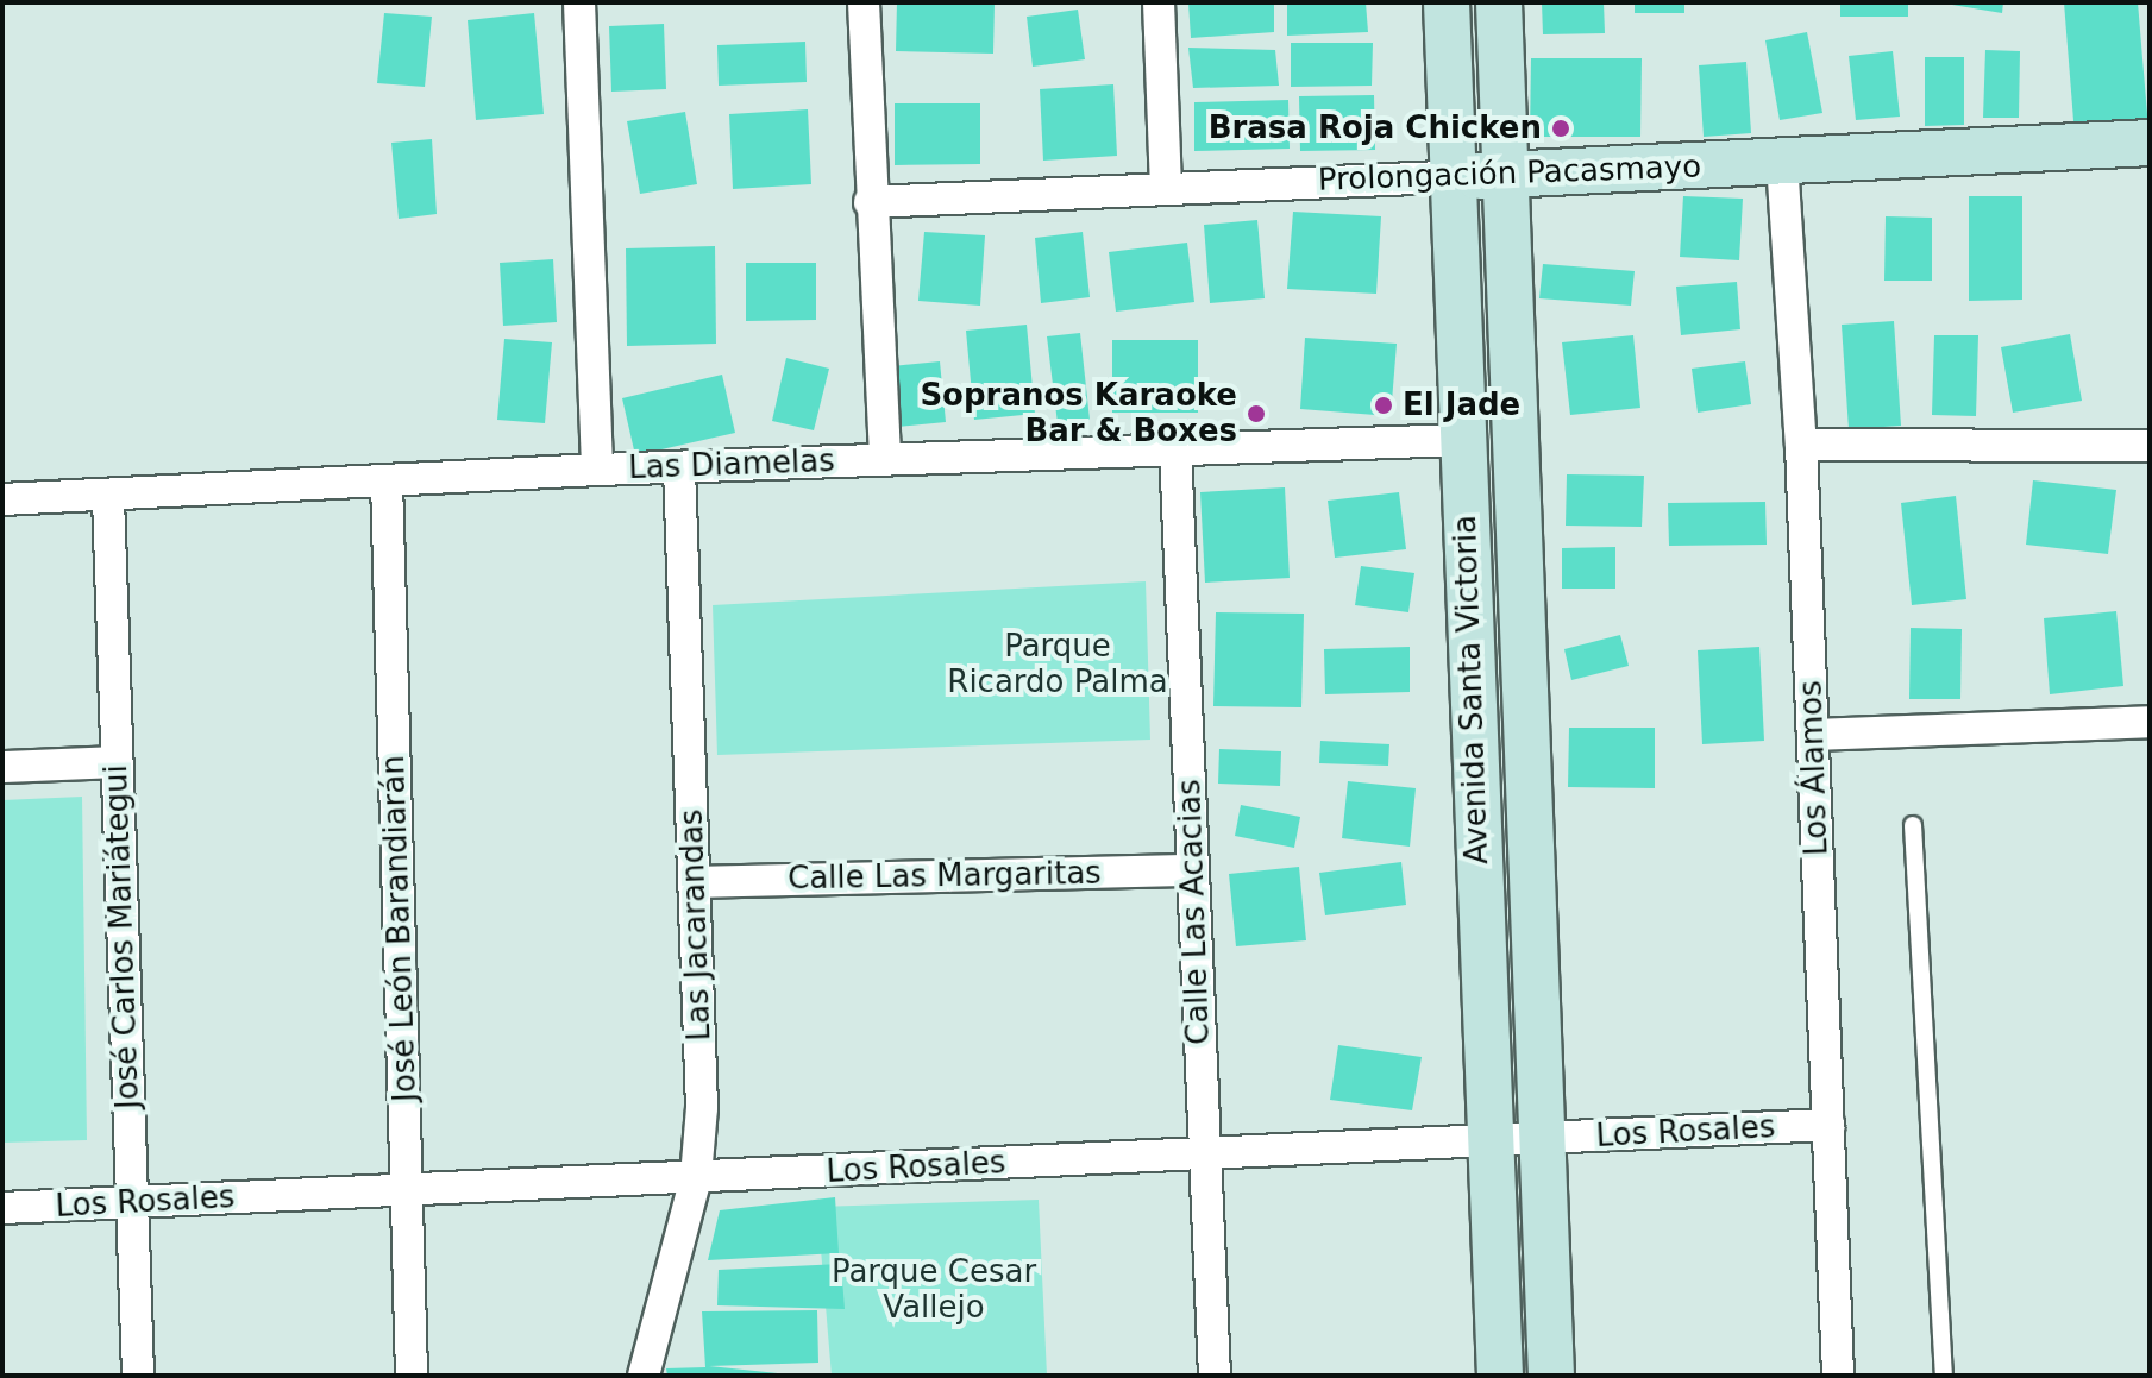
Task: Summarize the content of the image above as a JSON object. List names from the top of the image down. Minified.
{"streets":{"main road":["Prolongación Pacasmayo","Avenida Santa Victoria"],"street":["Las Diamelas","Los Álamos","Calle Las Margaritas","Calle Las Acacias","Las Jacarandas","José León Barandiarán","José Carlos Mariátegui","Los Rosales"]},"crossings":[["Prolongación Pacasmayo","Avenida Santa Victoria"],["Prolongación Pacasmayo","Los Álamos"],["Las Diamelas","Avenida Santa Victoria"],["Las Diamelas","Calle Las Acacias"],["Las Diamelas","Las Jacarandas"],["Las Diamelas","José León Barandiarán"],["Las Diamelas","José Carlos Mariátegui"],["Avenida Santa Victoria","Los Rosales"],["Los Álamos","Los Rosales"],["Calle Las Margaritas","Calle Las Acacias"],["Calle Las Margaritas","Las Jacarandas"],["Calle Las Acacias","Los Rosales"],["Las Jacarandas","Los Rosales"],["José León Barandiarán","Los Rosales"],["José Carlos Mariátegui","Los Rosales"]],"parks":["Parque Ricardo Palma","Parque Cesar Vallejo"],"places":["Brasa Roja Chicken","El Jade","Sopranos Karaoke Bar & Boxes"]}
